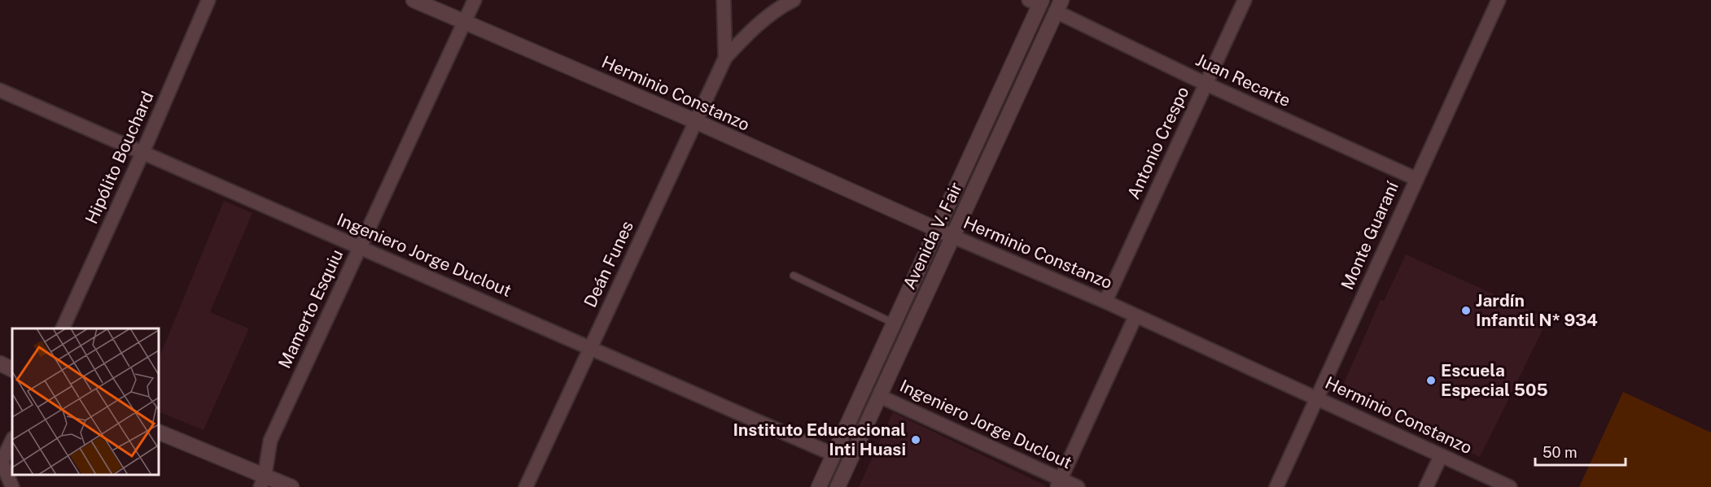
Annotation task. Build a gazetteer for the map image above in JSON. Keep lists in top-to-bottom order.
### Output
{
  "streets": {
    "main road": ["Herminio Constanzo", "Avenida V. Fair"],
    "street": [
      "Juan Recarte",
      "Antonio Crespo",
      "Hipólito Bouchard",
      "Monte Guaraní",
      "Ingeniero Jorge Duclout",
      "Deán Funes",
      "Mamerto Esquiu"
    ]
  },
  "crossings": [
    ["Juan Recarte", "Antonio Crespo"],
    ["Juan Recarte", "Avenida V. Fair"],
    ["Juan Recarte", "Monte Guaraní"],
    ["Herminio Constanzo", "Antonio Crespo"],
    ["Herminio Constanzo", "Avenida V. Fair"],
    ["Herminio Constanzo", "Monte Guaraní"],
    ["Herminio Constanzo", "Deán Funes"],
    ["Herminio Constanzo", "Mamerto Esquiu"],
    ["Hipólito Bouchard", "Ingeniero Jorge Duclout"],
    ["Avenida V. Fair", "Ingeniero Jorge Duclout"],
    ["Ingeniero Jorge Duclout", "Deán Funes"],
    ["Ingeniero Jorge Duclout", "Mamerto Esquiu"]
  ],
  "places": ["Jardín Infantil N* 934", "Escuela Especial 505", "Instituto Educacional Inti Huasi"],
  "scale_bar": "50 m"
}
